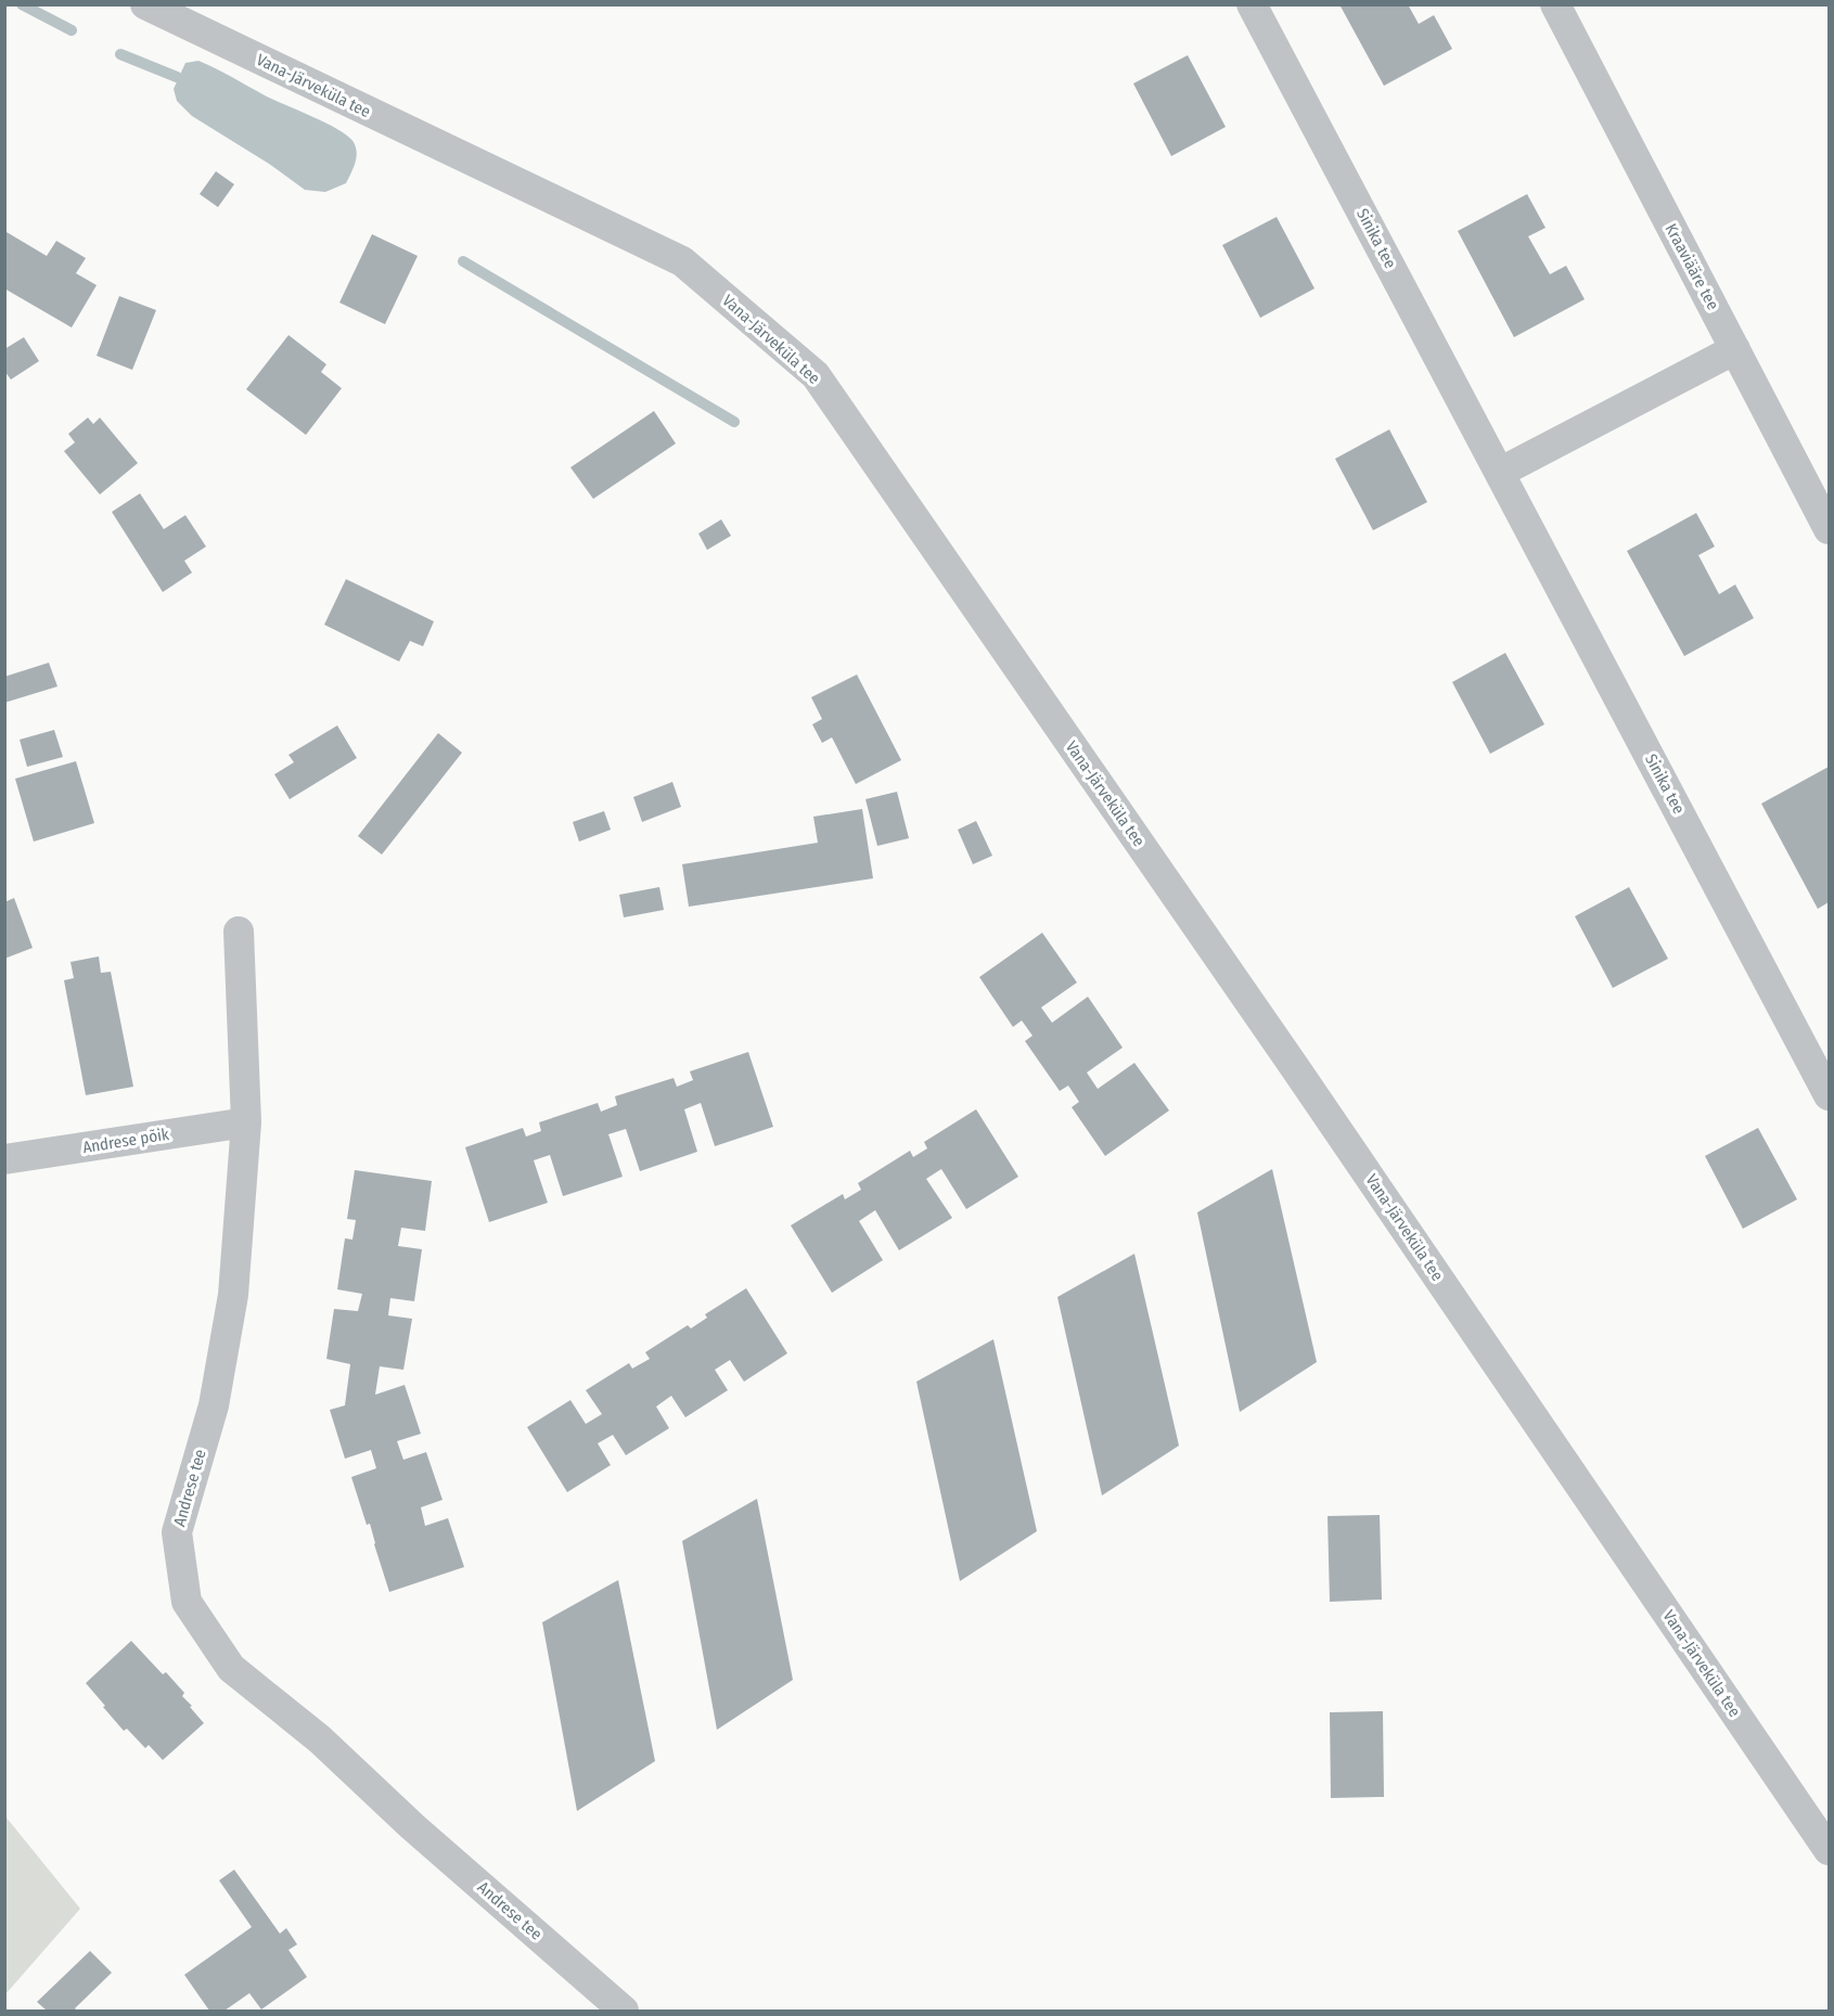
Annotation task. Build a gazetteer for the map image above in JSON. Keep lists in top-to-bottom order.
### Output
{
  "streets": {
    "street": [
      "Vana-Järveküla tee",
      "Sinika tee",
      "Kraaviääre tee",
      "Andrese põik",
      "Andrese tee"
    ]
  },
  "crossings": [
    ["Andrese põik", "Andrese tee"]
  ]
}
